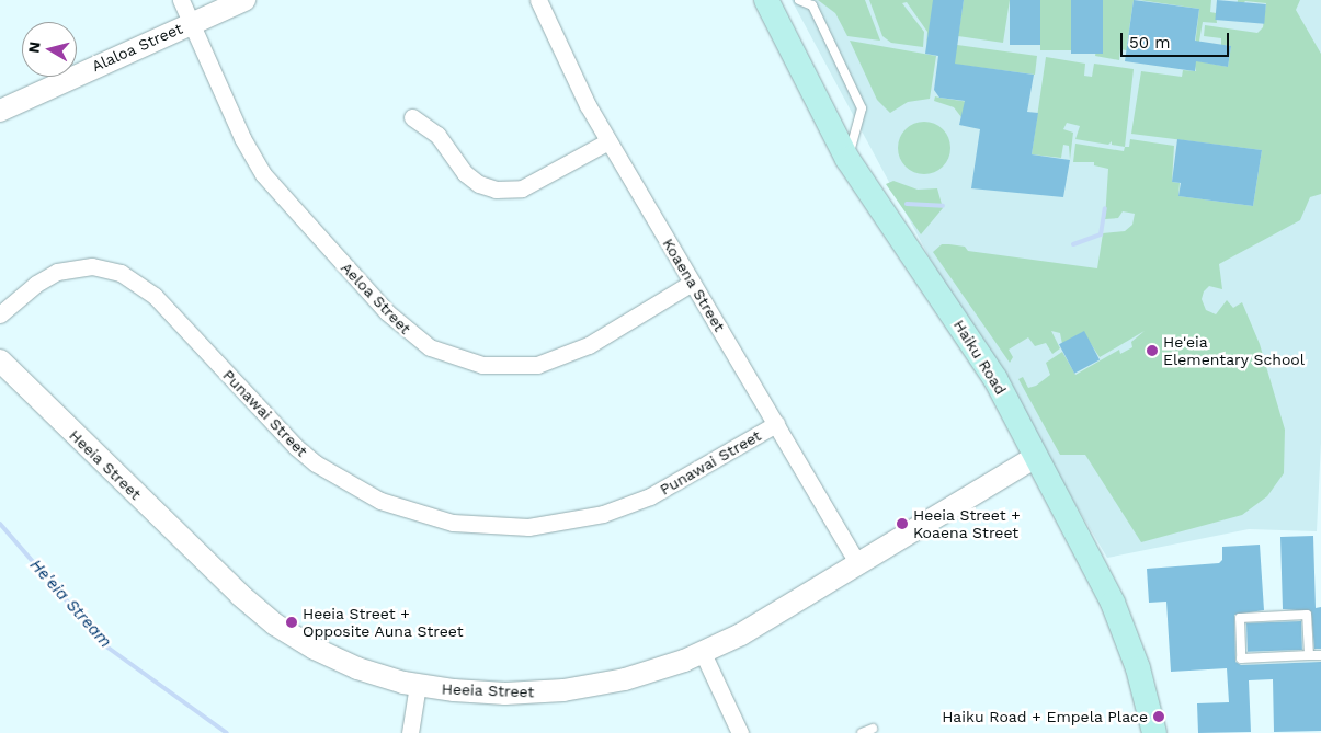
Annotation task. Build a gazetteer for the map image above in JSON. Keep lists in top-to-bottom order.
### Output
{
  "streets": {
    "main road": ["Haiku Road"],
    "street": [
      "Alaloa Street",
      "Koaena Street",
      "Aeloa Street",
      "Punawai Street",
      "Heeia Street"
    ]
  },
  "crossings": [
    ["Alaloa Street", "Aeloa Street"],
    ["Koaena Street", "Aeloa Street"],
    ["Koaena Street", "Punawai Street"],
    ["Koaena Street", "Heeia Street"],
    ["Haiku Road", "Heeia Street"]
  ],
  "water": ["He'eia Stream"],
  "places": [
    "He'eia Elementary School",
    "Heeia Street + Koaena Street",
    "Heeia Street + Opposite Auna Street",
    "Haiku Road + Empela Place"
  ],
  "scale_bar": "50 m",
  "north": "left"
}
